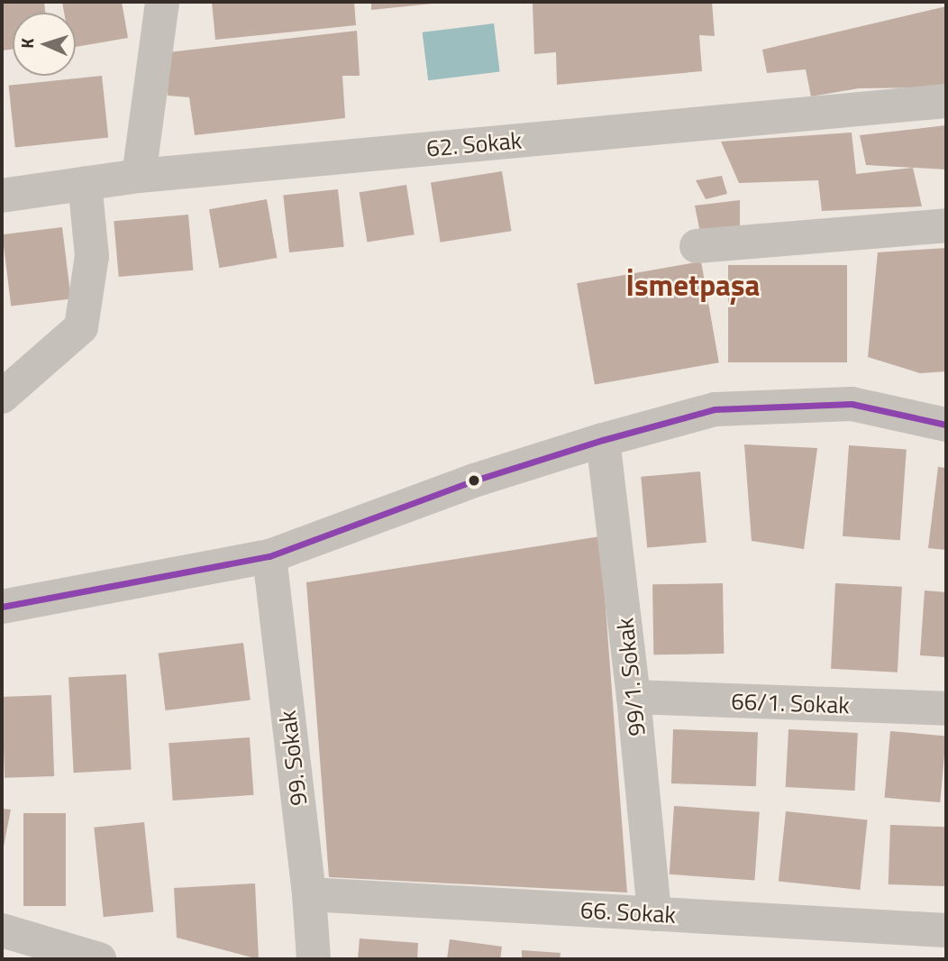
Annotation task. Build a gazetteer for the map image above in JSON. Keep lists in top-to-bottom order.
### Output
{
  "streets": {
    "street": [
      "62. Sokak",
      "99/1. Sokak",
      "66/1. Sokak",
      "99. Sokak",
      "66. Sokak"
    ]
  },
  "crossings": [
    ["99/1. Sokak", "66/1. Sokak"],
    ["99/1. Sokak", "66. Sokak"],
    ["99. Sokak", "66. Sokak"]
  ],
  "districts": ["İsmetpaşa"],
  "north": "left"
}
